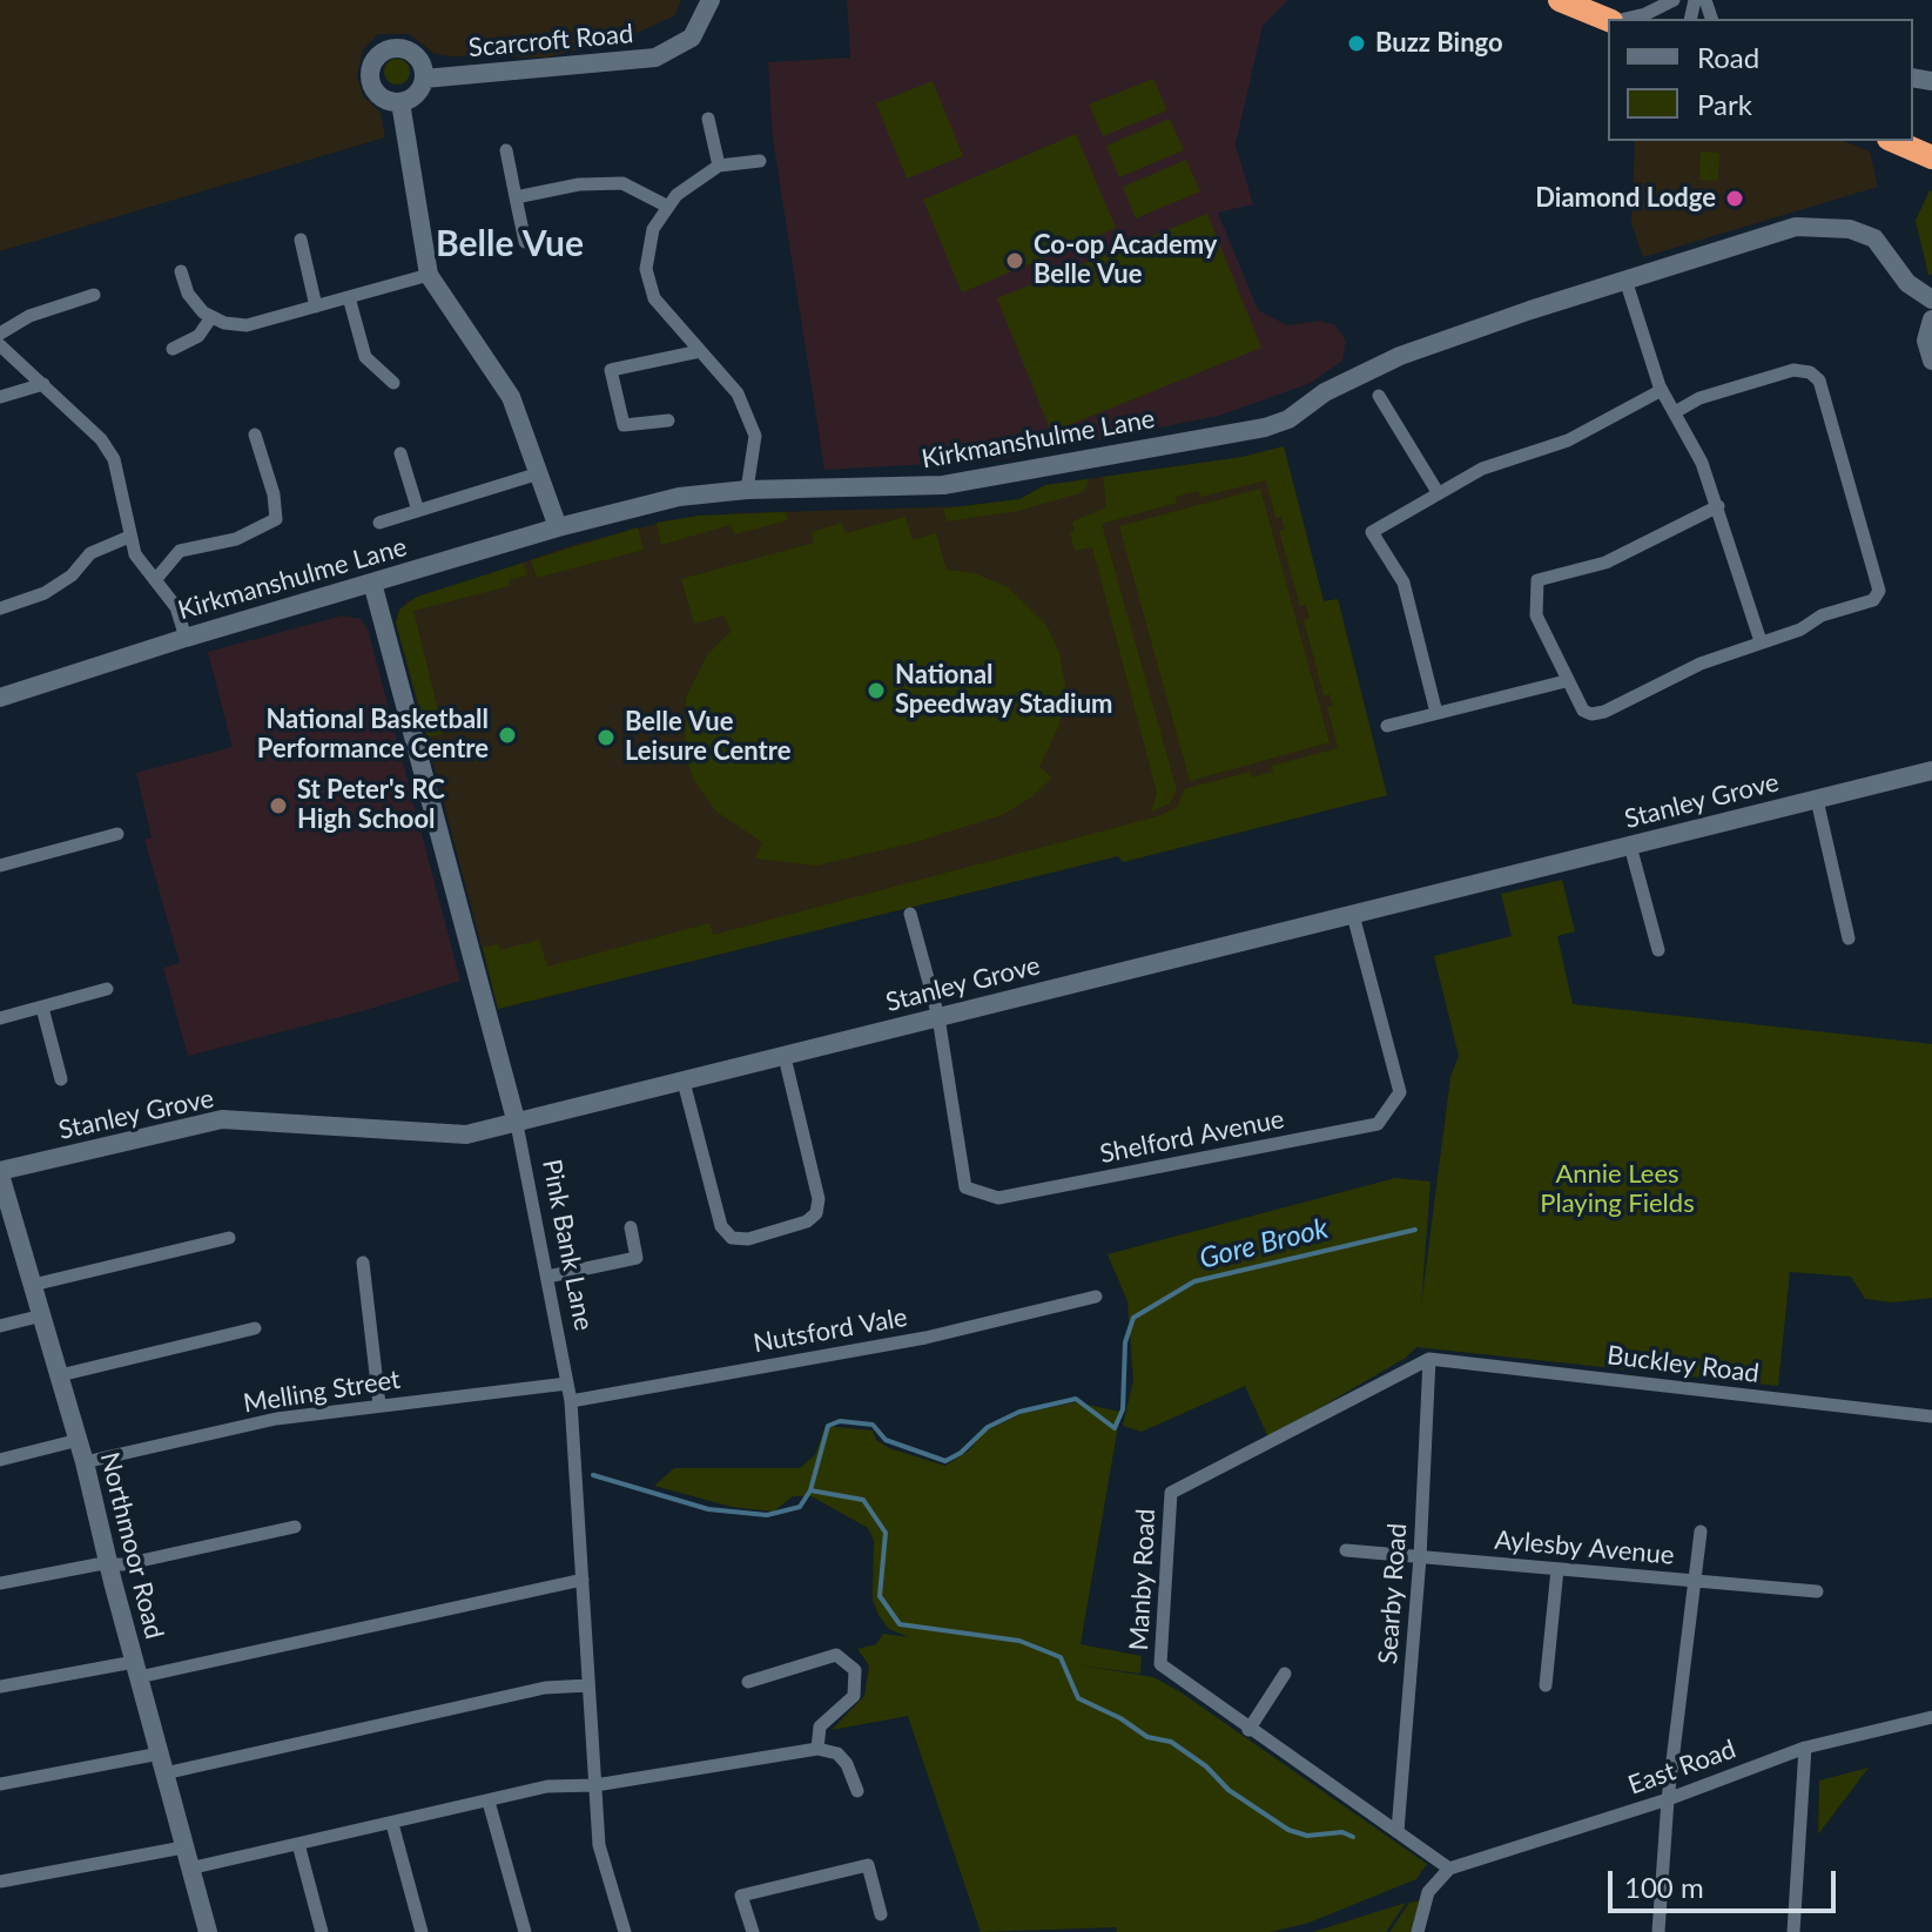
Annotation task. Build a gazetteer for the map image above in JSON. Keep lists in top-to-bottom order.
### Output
{
  "streets": {
    "street": [
      "Scarcroft Road",
      "Kirkmanshulme Lane",
      "Stanley Grove",
      "Shelford Avenue",
      "Pink Bank Lane",
      "Nutsford Vale",
      "Buckley Road",
      "Melling Street",
      "Northmoor Road",
      "Aylesby Avenue",
      "Manby Road",
      "Searby Road",
      "East Road"
    ]
  },
  "crossings": [
    ["Kirkmanshulme Lane", "Pink Bank Lane"],
    ["Stanley Grove", "Shelford Avenue"],
    ["Stanley Grove", "Pink Bank Lane"],
    ["Stanley Grove", "Northmoor Road"],
    ["Pink Bank Lane", "Nutsford Vale"],
    ["Pink Bank Lane", "Melling Street"],
    ["Buckley Road", "Manby Road"],
    ["Buckley Road", "Searby Road"],
    ["Melling Street", "Northmoor Road"],
    ["Aylesby Avenue", "Searby Road"],
    ["Manby Road", "Searby Road"],
    ["Manby Road", "East Road"]
  ],
  "districts": ["Belle Vue"],
  "water": ["Gore Brook"],
  "parks": ["Annie Lees Playing Fields"],
  "places": [
    "Buzz Bingo",
    "Diamond Lodge",
    "Co-op Academy Belle Vue",
    "National Speedway Stadium",
    "National Basketball Performance Centre",
    "Belle Vue Leisure Centre",
    "St Peter's RC High School"
  ],
  "legend": ["Road", "Park"],
  "scale_bar": "100 m"
}
